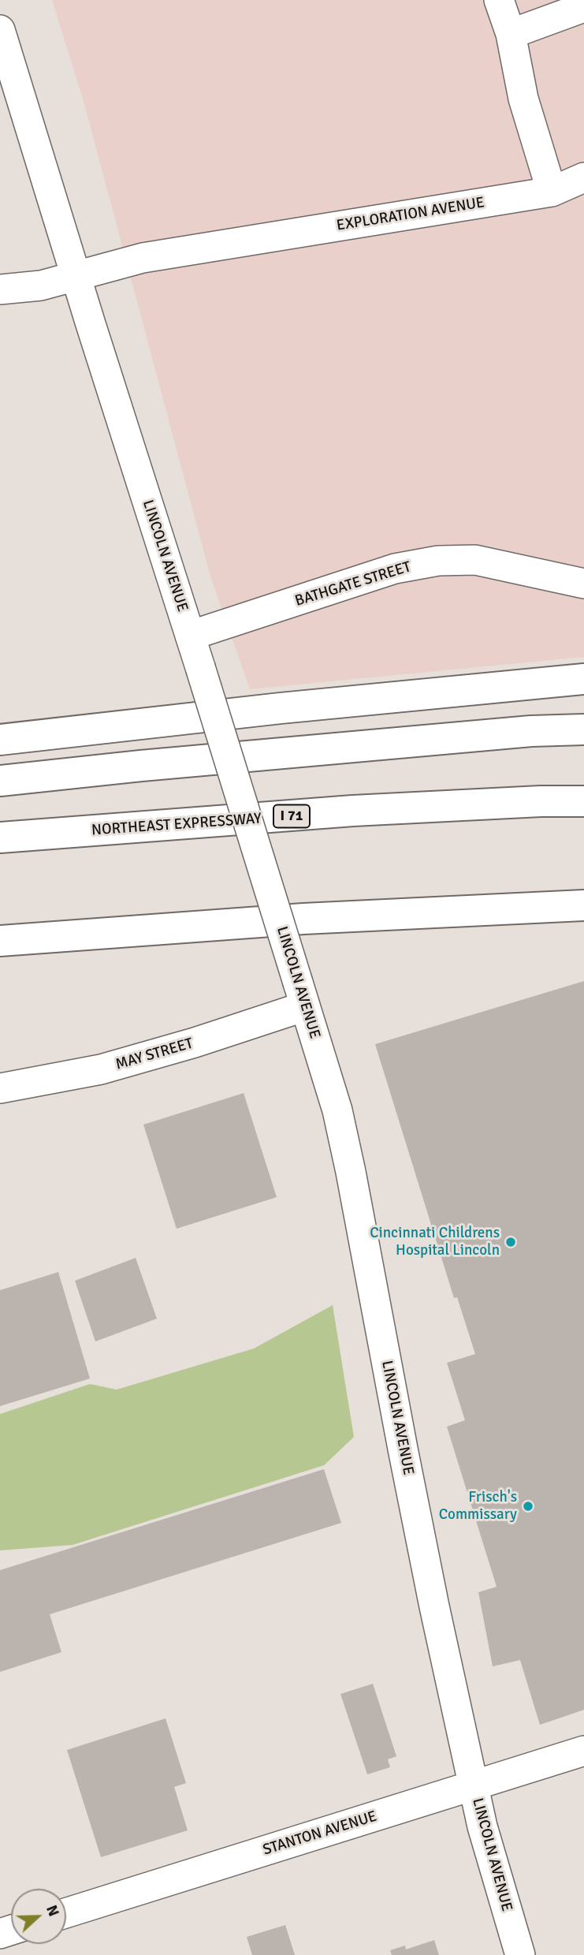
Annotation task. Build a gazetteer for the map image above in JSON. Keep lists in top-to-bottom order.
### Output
{
  "streets": {
    "highway": ["I 71", "NORTHEAST EXPRESSWAY"],
    "street": [
      "EXPLORATION AVENUE",
      "LINCOLN AVENUE",
      "BATHGATE STREET",
      "MAY STREET",
      "STANTON AVENUE"
    ]
  },
  "crossings": [
    ["EXPLORATION AVENUE", "LINCOLN AVENUE"],
    ["LINCOLN AVENUE", "BATHGATE STREET"],
    ["LINCOLN AVENUE", "MAY STREET"],
    ["LINCOLN AVENUE", "STANTON AVENUE"]
  ],
  "places": ["Cincinnati Childrens Hospital Lincoln", "Frisch's Commissary"],
  "north": "right"
}
